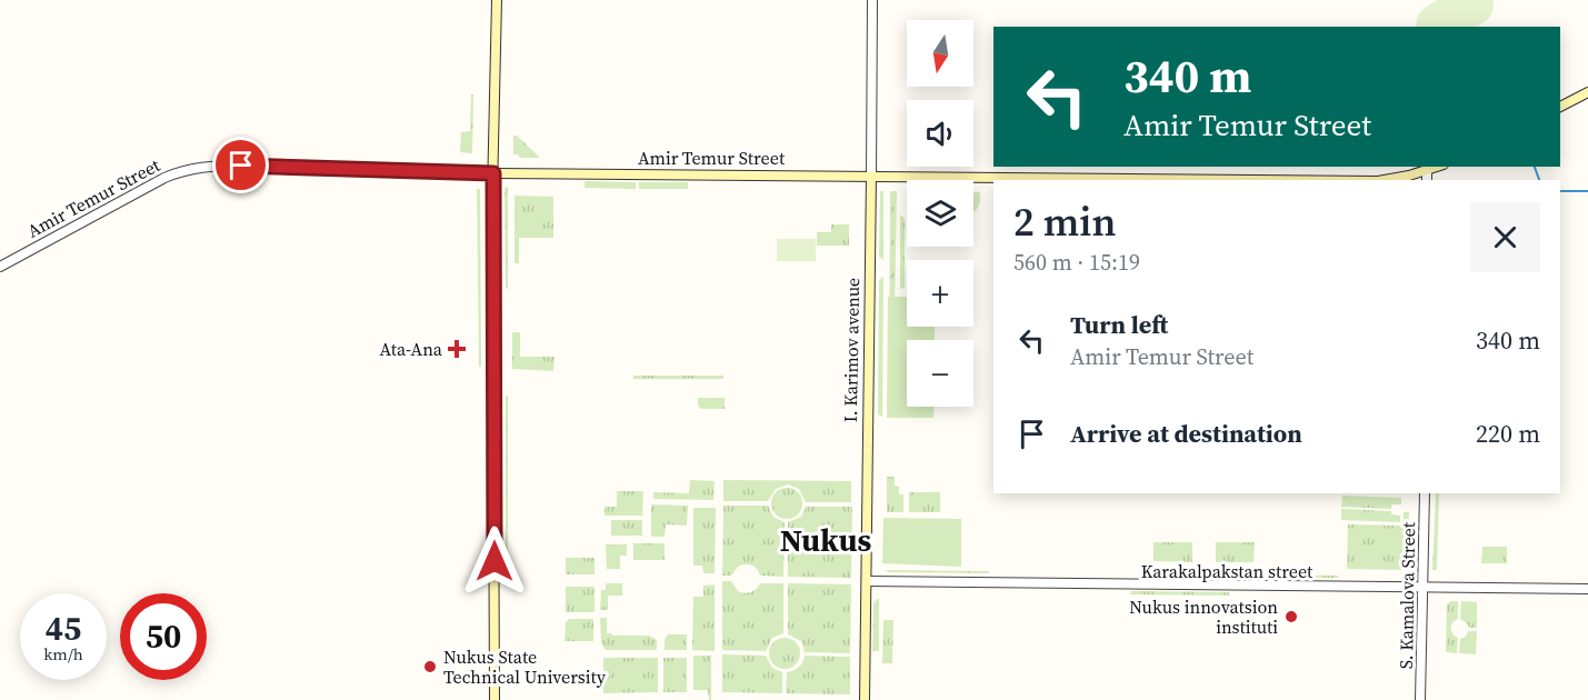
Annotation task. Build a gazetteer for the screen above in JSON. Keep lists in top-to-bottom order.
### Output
{
  "streets": {
    "main road": ["Amir Temur Street", "I. Karimov avenue"],
    "street": ["Karakalpakstan street", "S. Kamalova Street"]
  },
  "crossings": [
    ["Amir Temur Street", "I. Karimov avenue"],
    ["I. Karimov avenue", "Karakalpakstan street"],
    ["Karakalpakstan street", "S. Kamalova Street"]
  ],
  "districts": ["Nukus"],
  "places": {
    "health": ["Ata-Ana"],
    "other": ["Nukus innovatsion instituti", "Nukus State Technical University"]
  },
  "north": "bottom",
  "page": {
    "map_buttons": ["+", "−"],
    "turn": ["340 m", "Amir Temur Street"],
    "heading": ["2 min", "560 m · 15:19"],
    "list": [
      {
        "name": "Turn left",
        "note": "Amir Temur Street",
        "value": "340 m"
      },
      {
        "name": "Arrive at destination",
        "value": "220 m"
      }
    ],
    "speed": "45 km/h",
    "limit": "50"
  }
}
